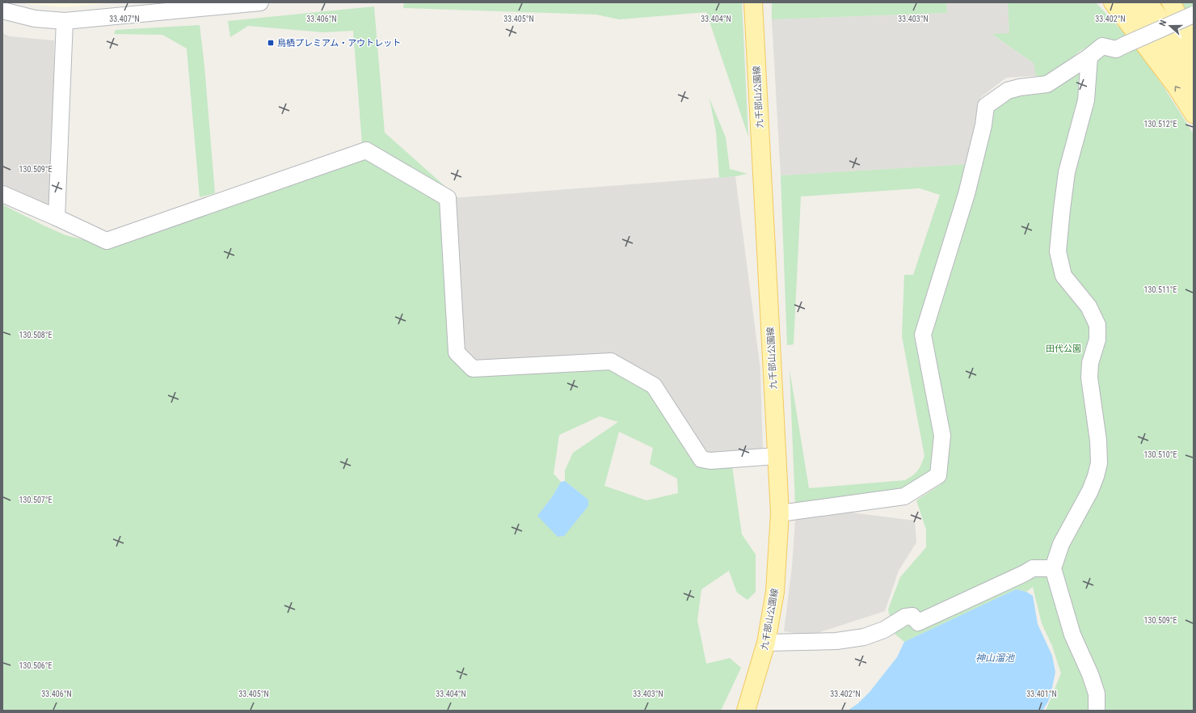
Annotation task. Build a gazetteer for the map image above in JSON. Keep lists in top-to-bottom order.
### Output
{
  "streets": {
    "main road": ["九千部山公園線"]
  },
  "water": ["神山溜池"],
  "parks": ["田代公園"],
  "places": {
    "transit": ["鳥栖プレミアム・アウトレット"]
  },
  "north": "left",
  "coordinates": [
    "33.407°N",
    "33.406°N",
    "33.405°N",
    "33.404°N",
    "33.403°N",
    "33.402°N",
    "130.512°E",
    "130.509°E",
    "130.511°E",
    "130.508°E",
    "130.510°E",
    "130.507°E",
    "130.506°E",
    "33.401°N"
  ]
}
